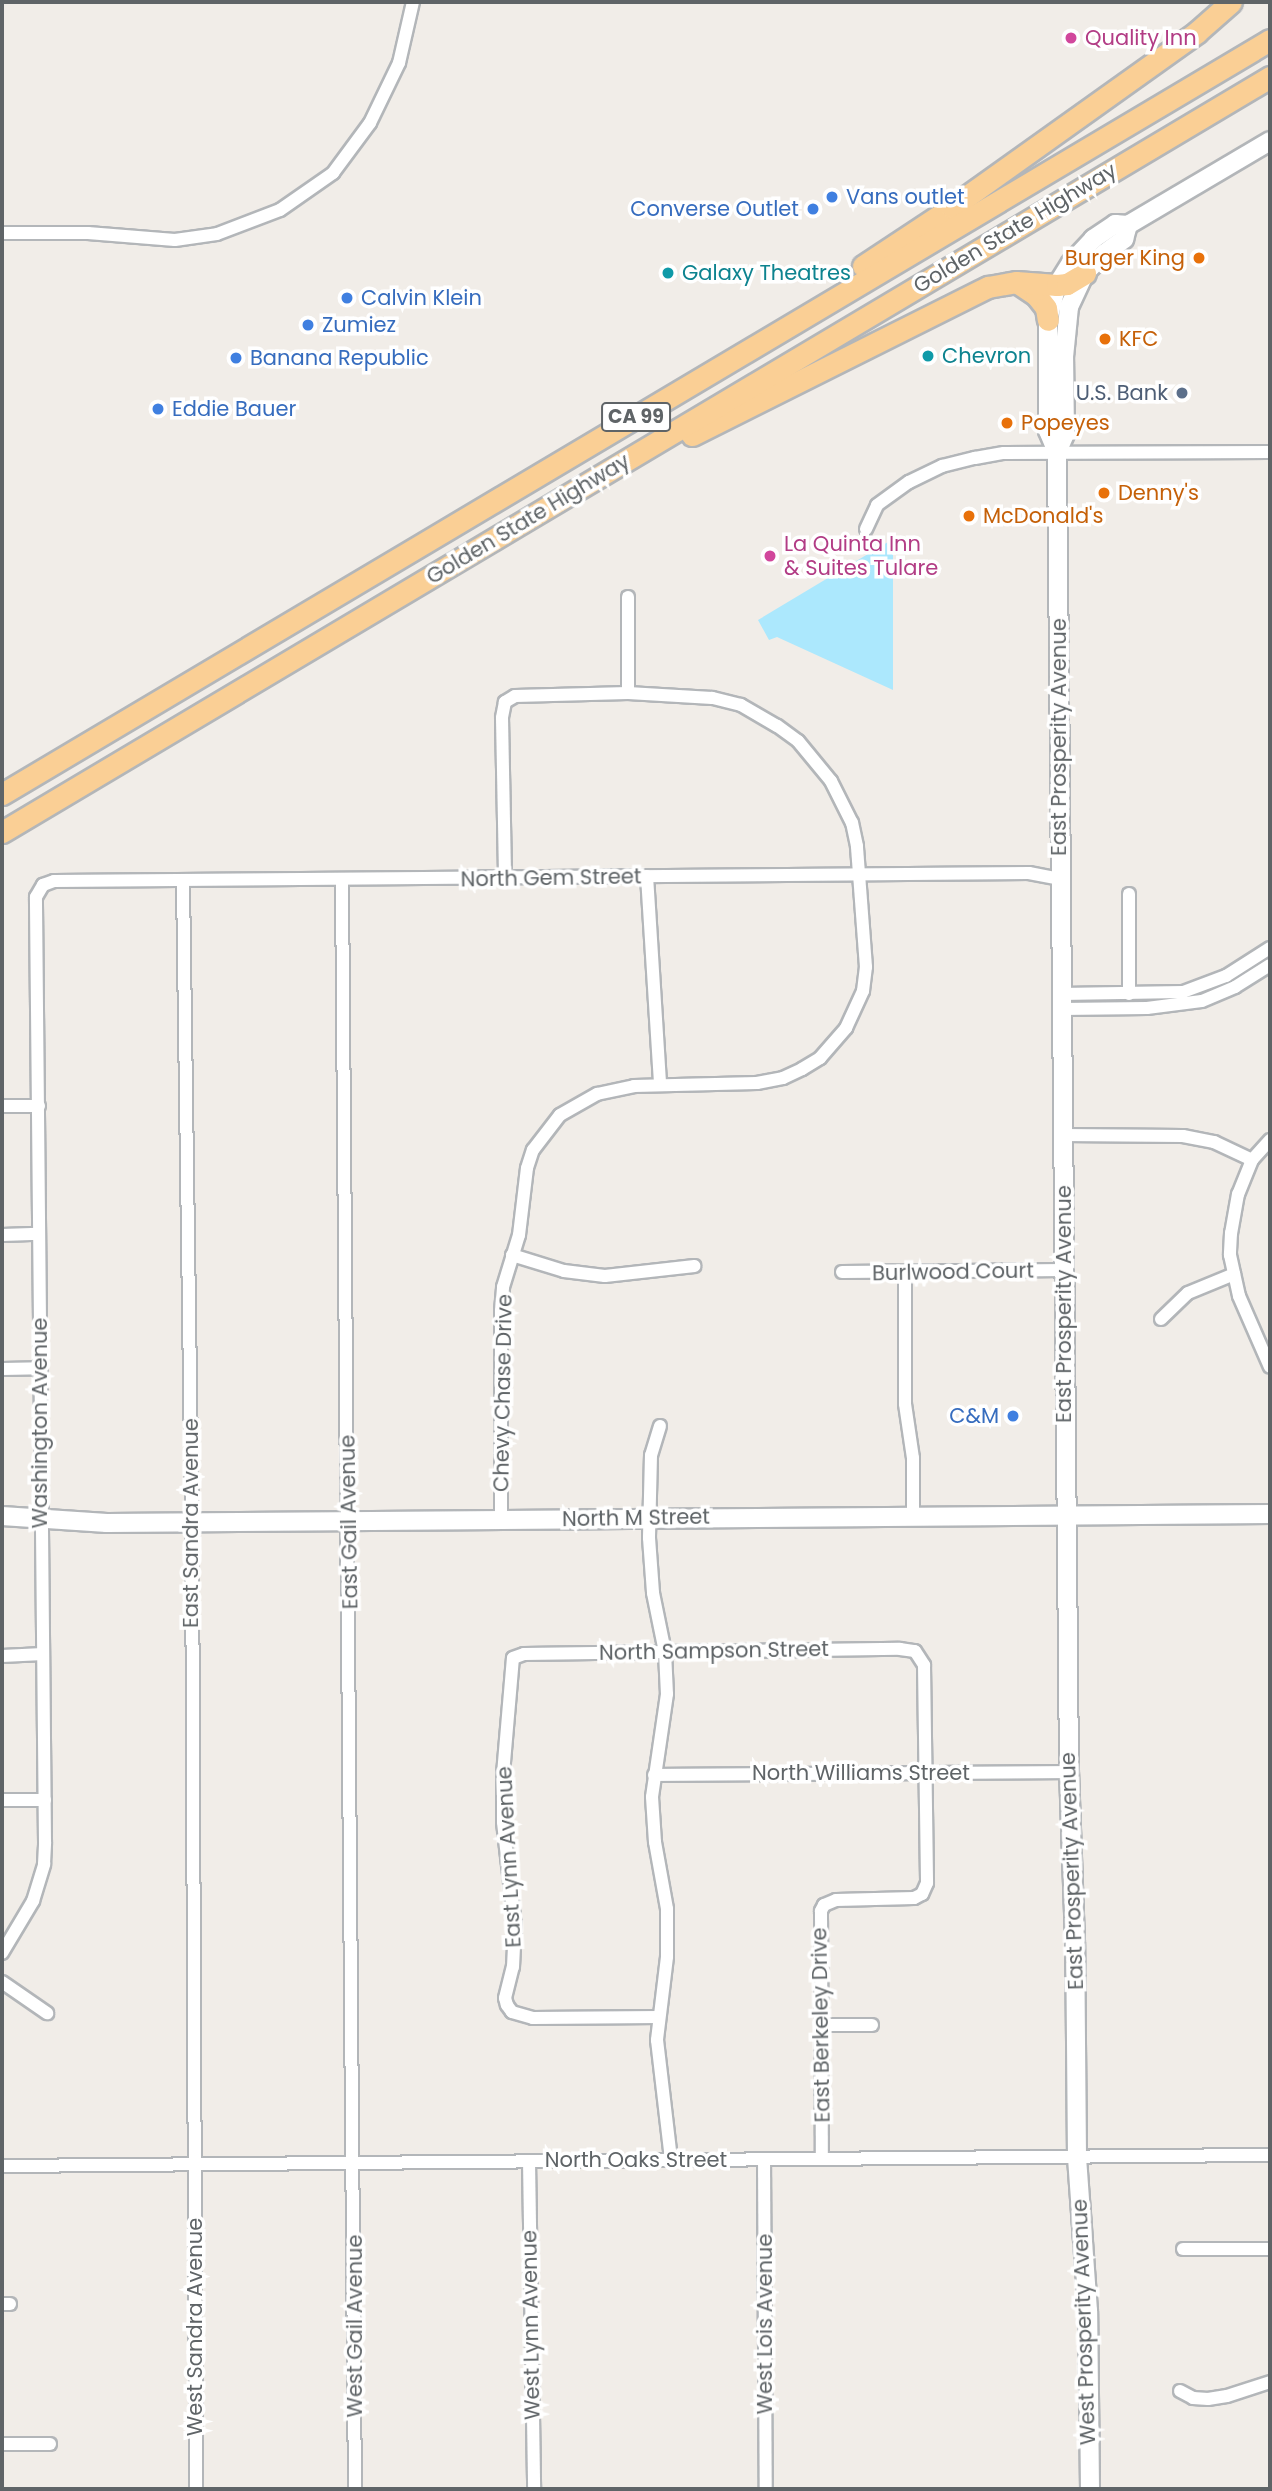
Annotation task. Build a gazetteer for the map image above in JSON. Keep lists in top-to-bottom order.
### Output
{
  "streets": {
    "highway": ["Golden State Highway", "CA 99"],
    "main road": ["East Prosperity Avenue", "North M Street", "West Prosperity Avenue"],
    "street": [
      "North Gem Street",
      "Burlwood Court",
      "Chevy Chase Drive",
      "Washington Avenue",
      "East Gail Avenue",
      "East Sandra Avenue",
      "North Sampson Street",
      "North Williams Street",
      "East Lynn Avenue",
      "East Berkeley Drive",
      "North Oaks Street",
      "West Lois Avenue",
      "West Lynn Avenue",
      "West Gail Avenue",
      "West Sandra Avenue"
    ]
  },
  "crossings": [
    ["East Prosperity Avenue", "North Gem Street"],
    ["East Prosperity Avenue", "Burlwood Court"],
    ["East Prosperity Avenue", "North M Street"],
    ["East Prosperity Avenue", "North Williams Street"],
    ["East Prosperity Avenue", "North Oaks Street"],
    ["East Prosperity Avenue", "West Prosperity Avenue"],
    ["North Gem Street", "Chevy Chase Drive"],
    ["North Gem Street", "Washington Avenue"],
    ["North Gem Street", "East Gail Avenue"],
    ["North Gem Street", "East Sandra Avenue"],
    ["Chevy Chase Drive", "North M Street"],
    ["Washington Avenue", "North M Street"],
    ["North M Street", "East Gail Avenue"],
    ["North M Street", "East Sandra Avenue"],
    ["East Gail Avenue", "North Oaks Street"],
    ["East Gail Avenue", "West Gail Avenue"],
    ["East Sandra Avenue", "North Oaks Street"],
    ["East Sandra Avenue", "West Sandra Avenue"],
    ["North Sampson Street", "East Lynn Avenue"],
    ["North Sampson Street", "East Berkeley Drive"],
    ["North Williams Street", "East Berkeley Drive"],
    ["East Berkeley Drive", "North Oaks Street"],
    ["North Oaks Street", "West Prosperity Avenue"],
    ["North Oaks Street", "West Lois Avenue"],
    ["North Oaks Street", "West Lynn Avenue"],
    ["North Oaks Street", "West Gail Avenue"],
    ["North Oaks Street", "West Sandra Avenue"]
  ],
  "places": [
    "Quality Inn",
    "Vans outlet",
    "Converse Outlet",
    "Burger King",
    "Galaxy Theatres",
    "Calvin Klein",
    "Zumiez",
    "KFC",
    "Chevron",
    "Banana Republic",
    "U.S. Bank",
    "Eddie Bauer",
    "Popeyes",
    "Denny's",
    "McDonald's",
    "La Quinta Inn & Suites Tulare",
    "C&M"
  ]
}
